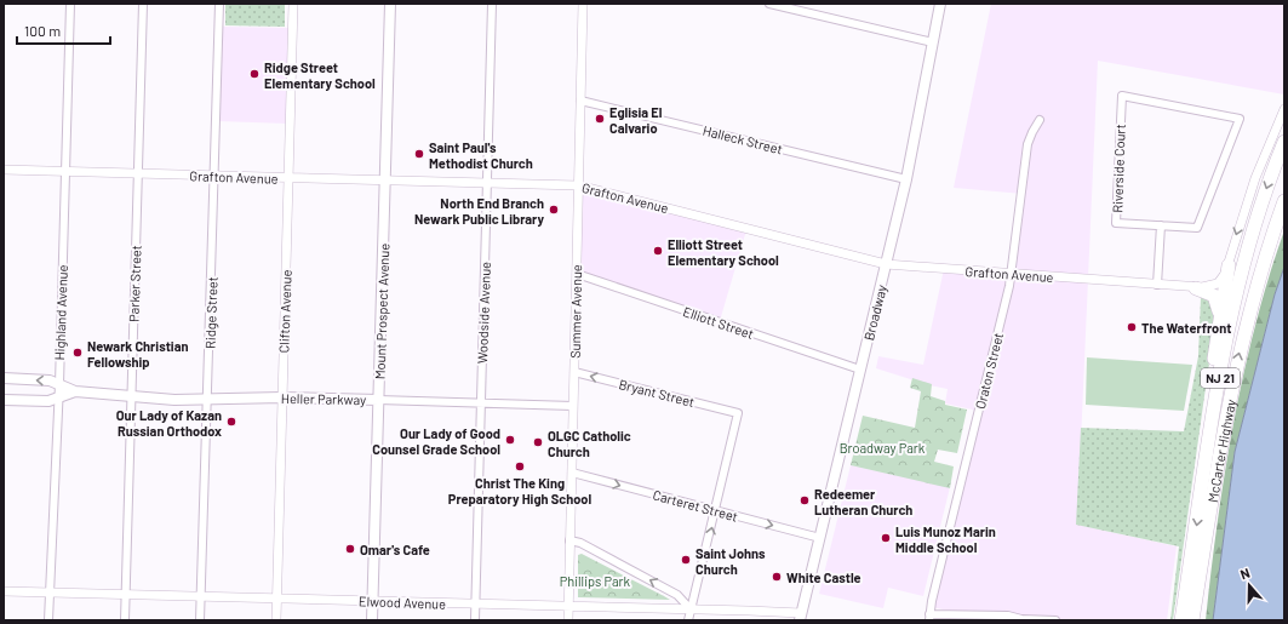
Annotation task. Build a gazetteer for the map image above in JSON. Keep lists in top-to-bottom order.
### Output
{
  "streets": {
    "highway": ["NJ 21", "McCarter Highway"],
    "main road": ["Mount Prospect Avenue", "Broadway", "Heller Parkway"],
    "street": [
      "Halleck Street",
      "Riverside Court",
      "Grafton Avenue",
      "Parker Street",
      "Clifton Avenue",
      "Summer Avenue",
      "Highland Avenue",
      "Ridge Street",
      "Woodside Avenue",
      "Elliott Street",
      "Oraton Street",
      "Bryant Street",
      "Carteret Street",
      "Elwood Avenue"
    ]
  },
  "crossings": [
    ["Halleck Street", "Summer Avenue"],
    ["Halleck Street", "Broadway"],
    ["Grafton Avenue", "Parker Street"],
    ["Grafton Avenue", "Clifton Avenue"],
    ["Grafton Avenue", "Mount Prospect Avenue"],
    ["Grafton Avenue", "Summer Avenue"],
    ["Grafton Avenue", "Highland Avenue"],
    ["Grafton Avenue", "Ridge Street"],
    ["Grafton Avenue", "Woodside Avenue"],
    ["Grafton Avenue", "Broadway"],
    ["Grafton Avenue", "Oraton Street"],
    ["Parker Street", "Heller Parkway"],
    ["Parker Street", "Elwood Avenue"],
    ["Clifton Avenue", "Heller Parkway"],
    ["Clifton Avenue", "Elwood Avenue"],
    ["Mount Prospect Avenue", "Heller Parkway"],
    ["Mount Prospect Avenue", "Elwood Avenue"],
    ["Summer Avenue", "Elliott Street"],
    ["Summer Avenue", "Bryant Street"],
    ["Summer Avenue", "Heller Parkway"],
    ["Summer Avenue", "Carteret Street"],
    ["Summer Avenue", "Elwood Avenue"],
    ["Highland Avenue", "Heller Parkway"],
    ["Highland Avenue", "Elwood Avenue"],
    ["Ridge Street", "Heller Parkway"],
    ["Ridge Street", "Elwood Avenue"],
    ["Woodside Avenue", "Heller Parkway"],
    ["Woodside Avenue", "Elwood Avenue"],
    ["Broadway", "Elliott Street"],
    ["Broadway", "Carteret Street"],
    ["Broadway", "Elwood Avenue"],
    ["Bryant Street", "Carteret Street"]
  ],
  "one_way": ["Carteret Street"],
  "parks": ["Broadway Park", "Phillips Park"],
  "places": [
    "Ridge Street Elementary School",
    "Eglisia El Calvario",
    "Saint Paul's Methodist Church",
    "North End Branch Newark Public Library",
    "Elliott Street Elementary School",
    "The Waterfront",
    "Newark Christian Fellowship",
    "Our Lady of Kazan Russian Orthodox",
    "Our Lady of Good Counsel Grade School",
    "OLGC Catholic Church",
    "Christ The King Preparatory High School",
    "Redeemer Lutheran Church",
    "Luis Munoz Marin Middle School",
    "Omar's Cafe",
    "Saint Johns Church",
    "White Castle"
  ],
  "scale_bar": "100 m",
  "north": "top"
}
